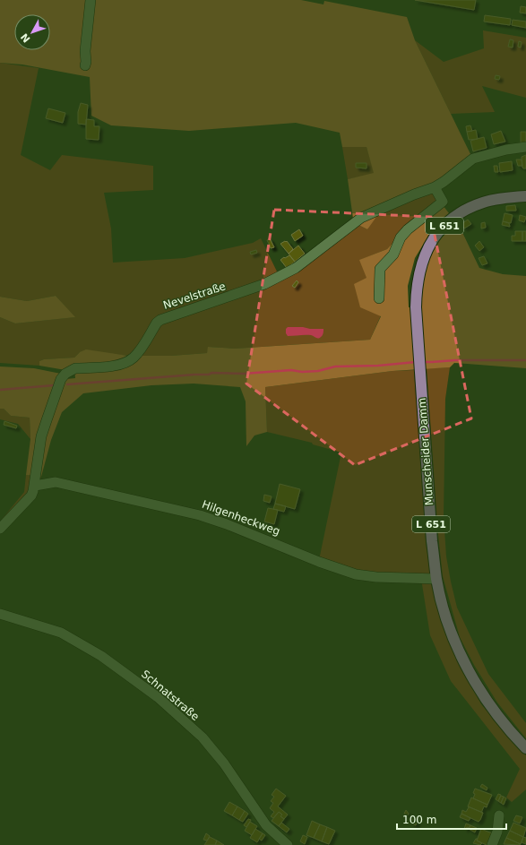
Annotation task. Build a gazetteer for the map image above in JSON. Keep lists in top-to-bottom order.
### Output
{
  "streets": {
    "main road": ["L 651", "Munscheider Damm"],
    "street": ["Nevelstraße", "Hilgenheckweg", "Schnatstraße"]
  },
  "crossings": [
    ["Nevelstraße", "Hilgenheckweg"],
    ["Munscheider Damm", "Hilgenheckweg"]
  ],
  "scale_bar": "100 m",
  "north": "bottom left"
}
